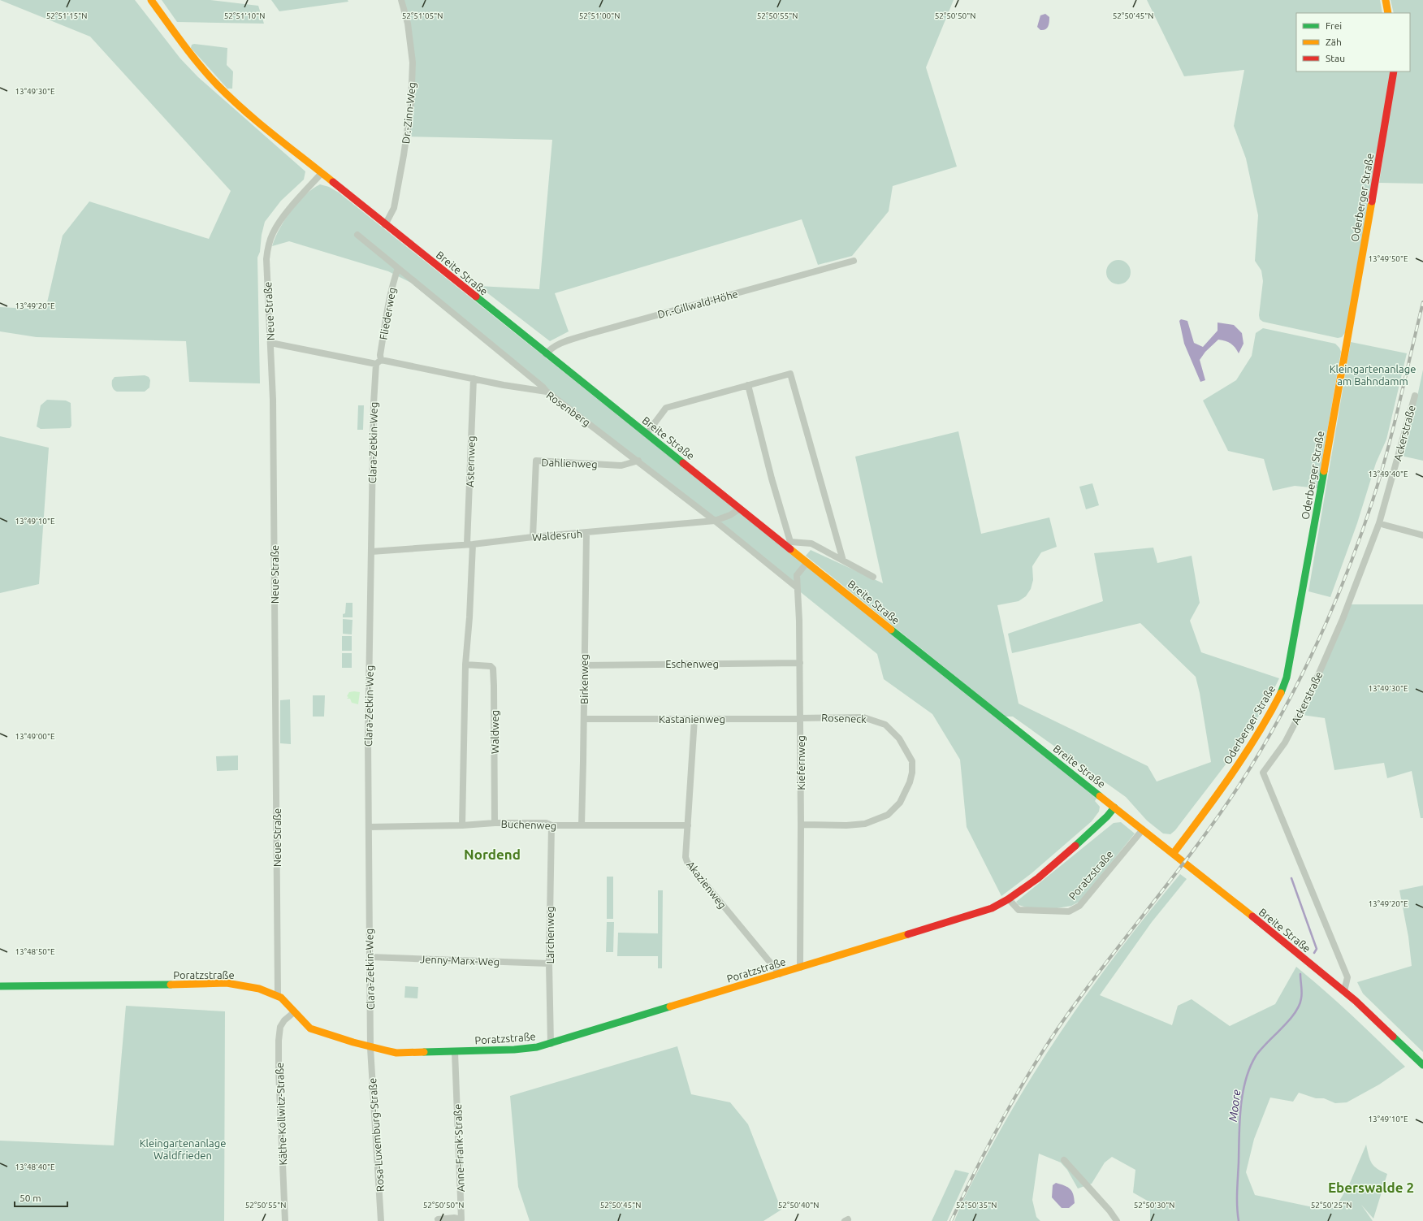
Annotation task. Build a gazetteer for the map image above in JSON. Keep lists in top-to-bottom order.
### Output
{
  "streets": {
    "main road": ["Oderberger Straße", "Breite Straße", "Poratzstraße"],
    "street": [
      "Dr.-Zinn-Weg",
      "Dr.-Gillwald-Höhe",
      "Neue Straße",
      "Fliederweg",
      "Rosenberg",
      "Ackerstraße",
      "Clara-Zetkin-Weg",
      "Asternweg",
      "Dahlienweg",
      "Waldesruh",
      "Eschenweg",
      "Birkenweg",
      "Roseneck",
      "Kastanienweg",
      "Waldweg",
      "Kiefernweg",
      "Buchenweg",
      "Akazienweg",
      "Lärchenweg",
      "Jenny-Marx-Weg",
      "Käthe-Kollwitz-Straße",
      "Rosa-Luxemburg-Straße",
      "Anne-Frank-Straße"
    ]
  },
  "crossings": [
    ["Dr.-Zinn-Weg", "Breite Straße"],
    ["Oderberger Straße", "Breite Straße"],
    ["Breite Straße", "Dr.-Gillwald-Höhe"],
    ["Breite Straße", "Neue Straße"],
    ["Breite Straße", "Ackerstraße"],
    ["Breite Straße", "Waldesruh"],
    ["Breite Straße", "Kiefernweg"],
    ["Breite Straße", "Poratzstraße"],
    ["Neue Straße", "Rosenberg"],
    ["Neue Straße", "Poratzstraße"],
    ["Fliederweg", "Rosenberg"],
    ["Fliederweg", "Clara-Zetkin-Weg"],
    ["Rosenberg", "Clara-Zetkin-Weg"],
    ["Rosenberg", "Asternweg"],
    ["Rosenberg", "Dahlienweg"],
    ["Rosenberg", "Waldesruh"],
    ["Rosenberg", "Kiefernweg"],
    ["Clara-Zetkin-Weg", "Waldesruh"],
    ["Clara-Zetkin-Weg", "Buchenweg"],
    ["Clara-Zetkin-Weg", "Poratzstraße"],
    ["Clara-Zetkin-Weg", "Jenny-Marx-Weg"],
    ["Clara-Zetkin-Weg", "Rosa-Luxemburg-Straße"],
    ["Asternweg", "Waldesruh"],
    ["Dahlienweg", "Waldesruh"],
    ["Waldesruh", "Birkenweg"],
    ["Eschenweg", "Birkenweg"],
    ["Eschenweg", "Kiefernweg"],
    ["Birkenweg", "Kastanienweg"],
    ["Birkenweg", "Buchenweg"],
    ["Roseneck", "Kastanienweg"],
    ["Roseneck", "Kiefernweg"],
    ["Kastanienweg", "Kiefernweg"],
    ["Kastanienweg", "Akazienweg"],
    ["Waldweg", "Buchenweg"],
    ["Kiefernweg", "Poratzstraße"],
    ["Buchenweg", "Akazienweg"],
    ["Buchenweg", "Lärchenweg"],
    ["Poratzstraße", "Akazienweg"],
    ["Poratzstraße", "Lärchenweg"],
    ["Poratzstraße", "Käthe-Kollwitz-Straße"],
    ["Poratzstraße", "Rosa-Luxemburg-Straße"],
    ["Poratzstraße", "Anne-Frank-Straße"],
    ["Lärchenweg", "Jenny-Marx-Weg"]
  ],
  "districts": ["Nordend", "Eberswalde 2"],
  "water": ["Moore"],
  "parks": ["Kleingartenanlage am Bahndamm", "Kleingartenanlage Waldfrieden"],
  "legend": ["Frei", "Zäh", "Stau"],
  "scale_bar": "50 m",
  "coordinates": [
    "52°51'15\"N",
    "52°51'10\"N",
    "52°51'05\"N",
    "52°51'00\"N",
    "52°50'55\"N",
    "52°50'50\"N",
    "52°50'45\"N",
    "13°49'30\"E",
    "13°49'50\"E",
    "13°49'20\"E",
    "13°49'40\"E",
    "13°49'10\"E",
    "13°49'00\"E",
    "13°48'50\"E",
    "13°48'40\"E",
    "52°50'40\"N",
    "52°50'35\"N",
    "52°50'30\"N",
    "52°50'25\"N"
  ]
}
